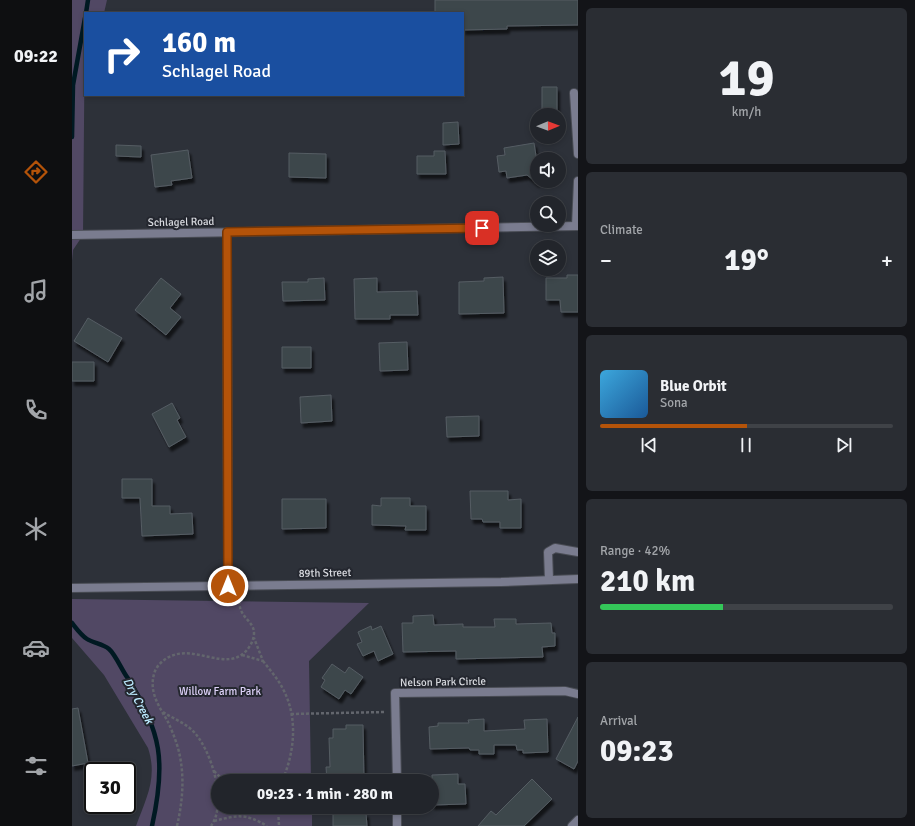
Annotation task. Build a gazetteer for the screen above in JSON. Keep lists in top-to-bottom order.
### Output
{
  "streets": {
    "street": ["Schlagel Road", "89th Street", "Nelson Park Circle"]
  },
  "water": ["Dry Creek"],
  "parks": ["Willow Farm Park"],
  "north": "right",
  "page": {
    "tabs": "09:22",
    "tile": [
      ["19", "km/h"],
      "Climate",
      ["Range · 42%", "210 km"],
      ["Arrival", "09:23"]
    ],
    "turn": ["160 m", "Schlagel Road"],
    "heat": ["−", "19°", "+"],
    "song": ["Blue Orbit", "Sona"],
    "limit": "30",
    "trip": "09:23 · 1 min · 280 m"
  }
}
